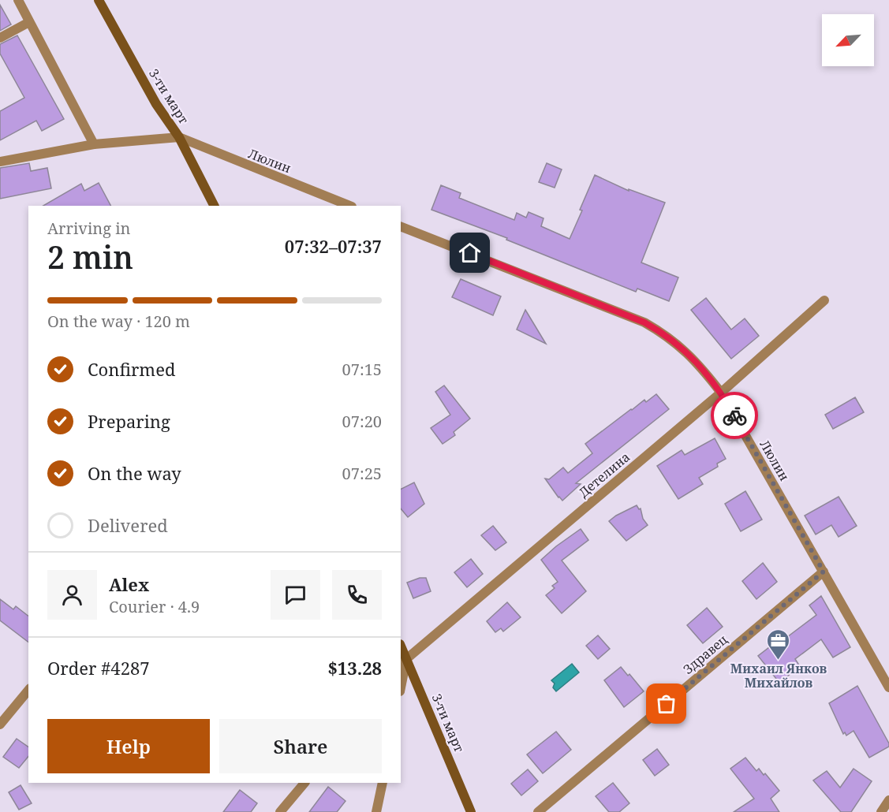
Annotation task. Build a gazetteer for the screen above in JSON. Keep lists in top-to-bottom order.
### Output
{
  "streets": {
    "street": [
      "3-ти март",
      "Люлин",
      "Детелина",
      "Здравец"
    ]
  },
  "crossings": [
    ["3-ти март", "Люлин"],
    ["3-ти март", "Детелина"],
    ["Люлин", "Детелина"],
    ["Люлин", "Здравец"]
  ],
  "places": {
    "office": ["Михаил Янков Михайлов"]
  },
  "north": "bottom left",
  "page": {
    "heading": ["2 min", "Arriving in", "07:32–07:37"],
    "panel": [
      "Alex",
      "Courier · 4.9",
      "Order #4287",
      "$13.28"
    ],
    "bar": "On the way · 120 m",
    "list": [
      ["Confirmed", "07:15"],
      ["Preparing", "07:20"],
      ["On the way", "07:25"],
      "Delivered"
    ],
    "buttons": ["Help", "Share"]
  }
}
